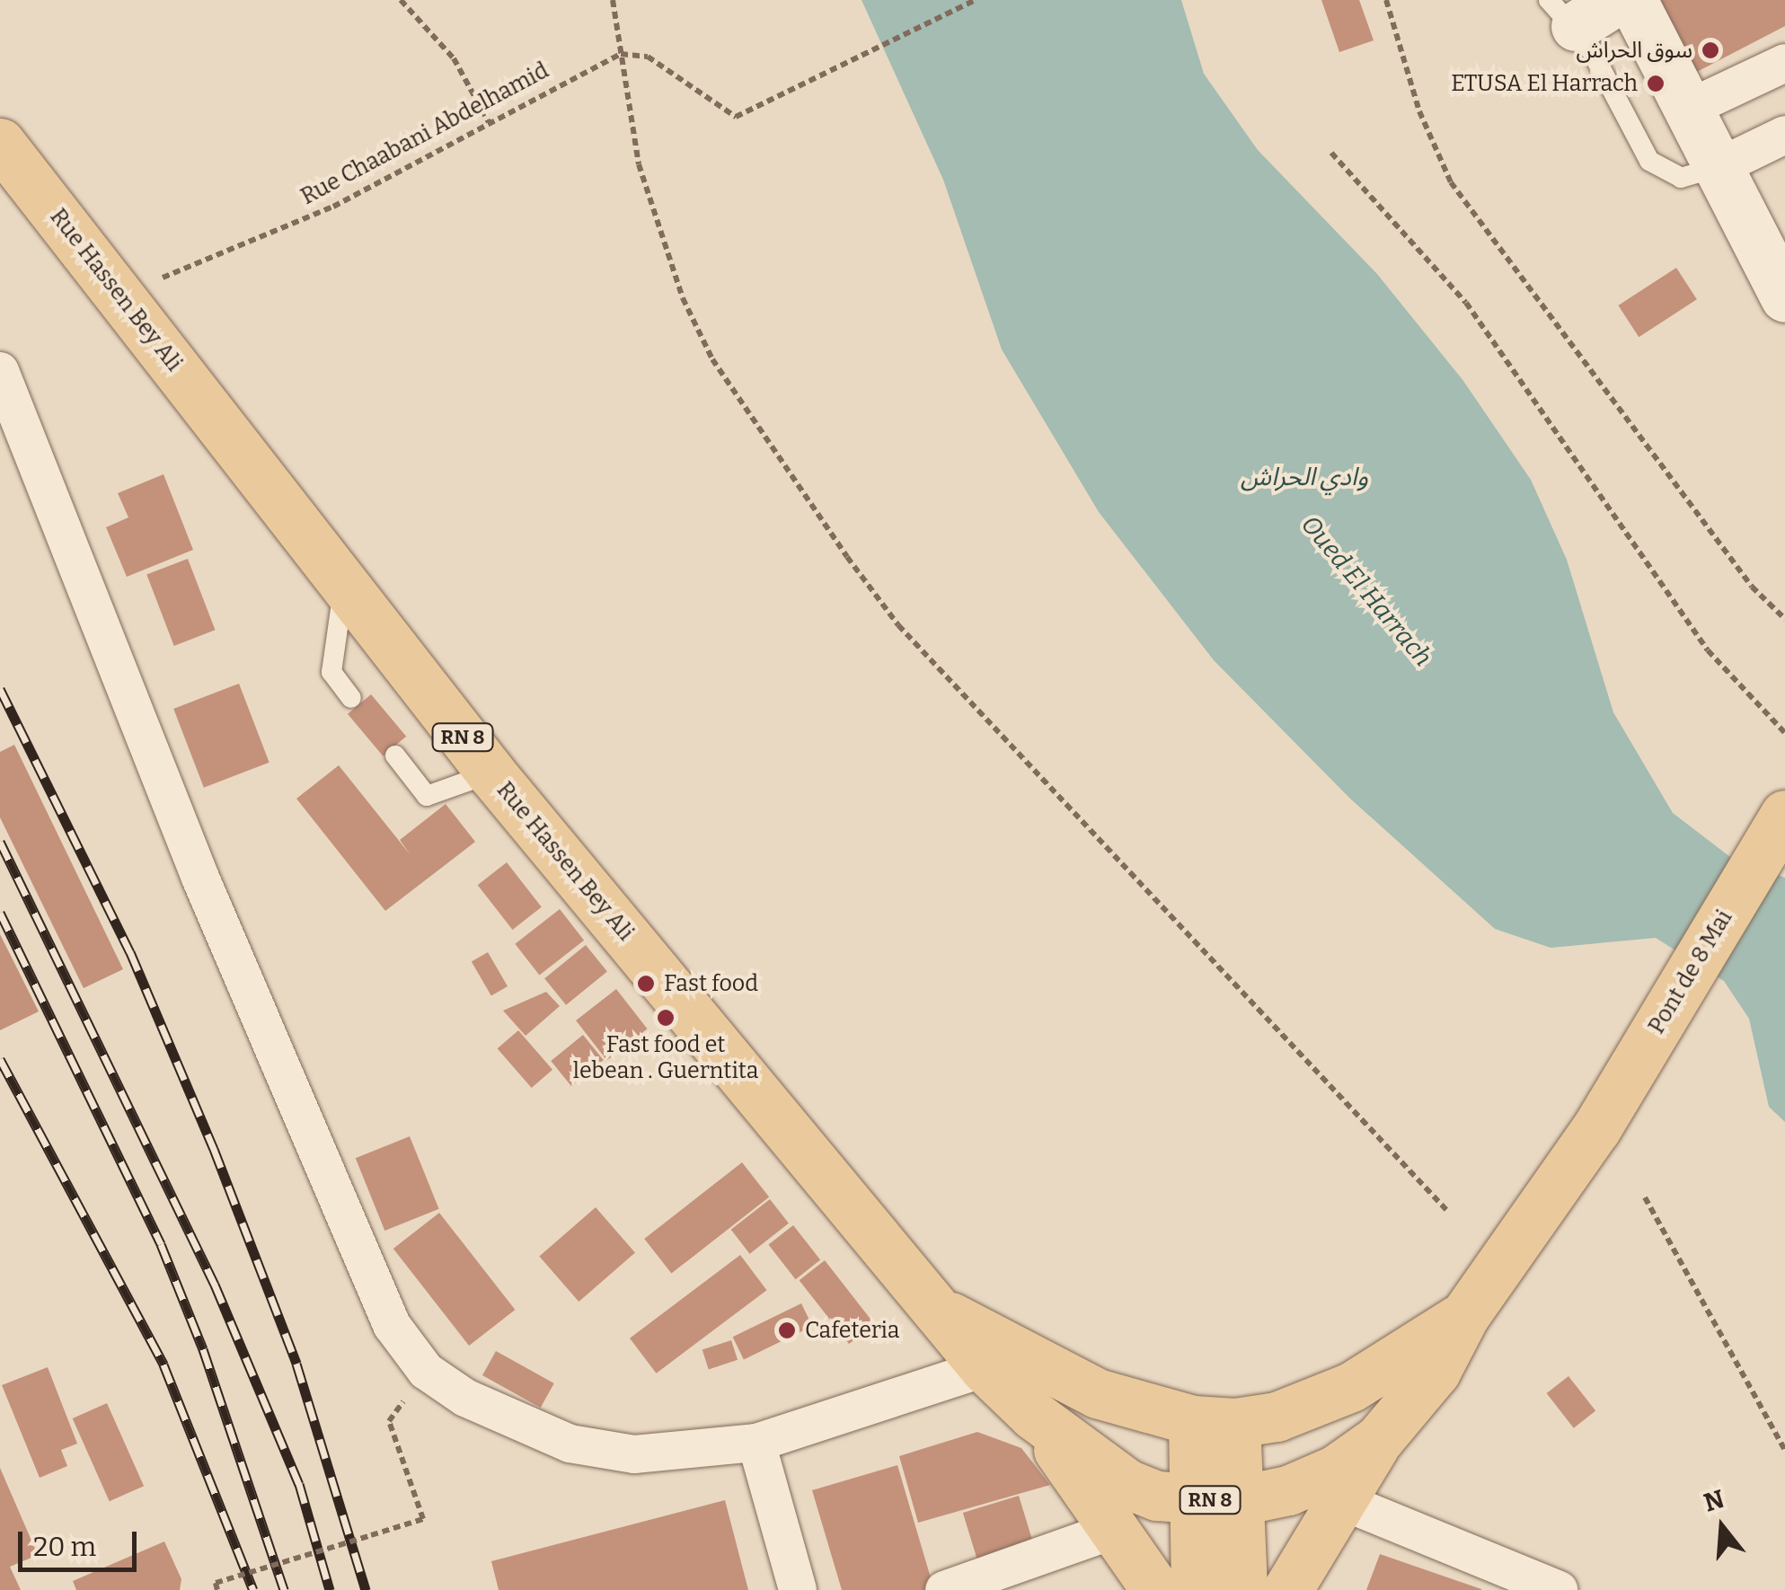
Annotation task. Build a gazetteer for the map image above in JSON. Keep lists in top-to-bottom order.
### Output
{
  "streets": {
    "main road": ["Rue Hassen Bey Ali", "RN 8", "Pont de 8 Mai"],
    "path": ["Rue Chaabani Abdelhamid"]
  },
  "crossings": [
    ["Rue Chaabani Abdelhamid", "Rue Hassen Bey Ali"],
    ["Rue Hassen Bey Ali", "RN 8"],
    ["RN 8", "Pont de 8 Mai"]
  ],
  "water": ["وادي الحراش", "Oued El Harrach"],
  "places": [
    "سوق الحراش",
    "ETUSA El Harrach",
    "Fast food",
    "Fast food et lebean . Guerntita",
    "Cafeteria"
  ],
  "scale_bar": "20 m",
  "north": "top"
}
